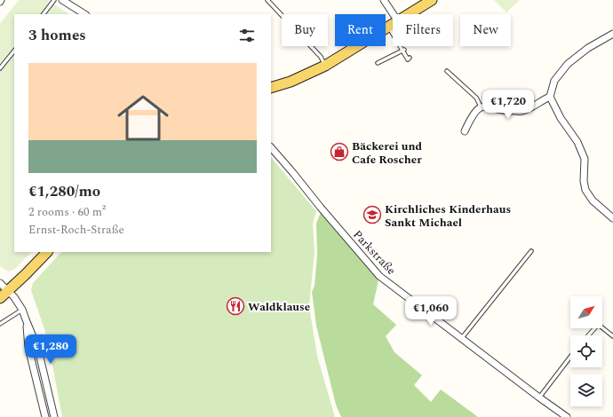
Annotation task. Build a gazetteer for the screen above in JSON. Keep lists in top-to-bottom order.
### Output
{
  "streets": {
    "street": ["Parkstraße"]
  },
  "places": {
    "shop": ["Bäckerei und Cafe Roscher"],
    "school or university": ["Kirchliches Kinderhaus Sankt Michael"],
    "restaurant": ["Waldklause"]
  },
  "north": "top right",
  "page": {
    "chip": [
      "Buy",
      "Rent",
      "Filters",
      "New"
    ],
    "heading": "3 homes",
    "list": [
      {
        "name": "€1,280/mo",
        "note": "2 rooms · 60 m² · Ernst-Roch-Straße"
      }
    ],
    "price": ["€1,720", "€1,060", "€1,280"]
  }
}
